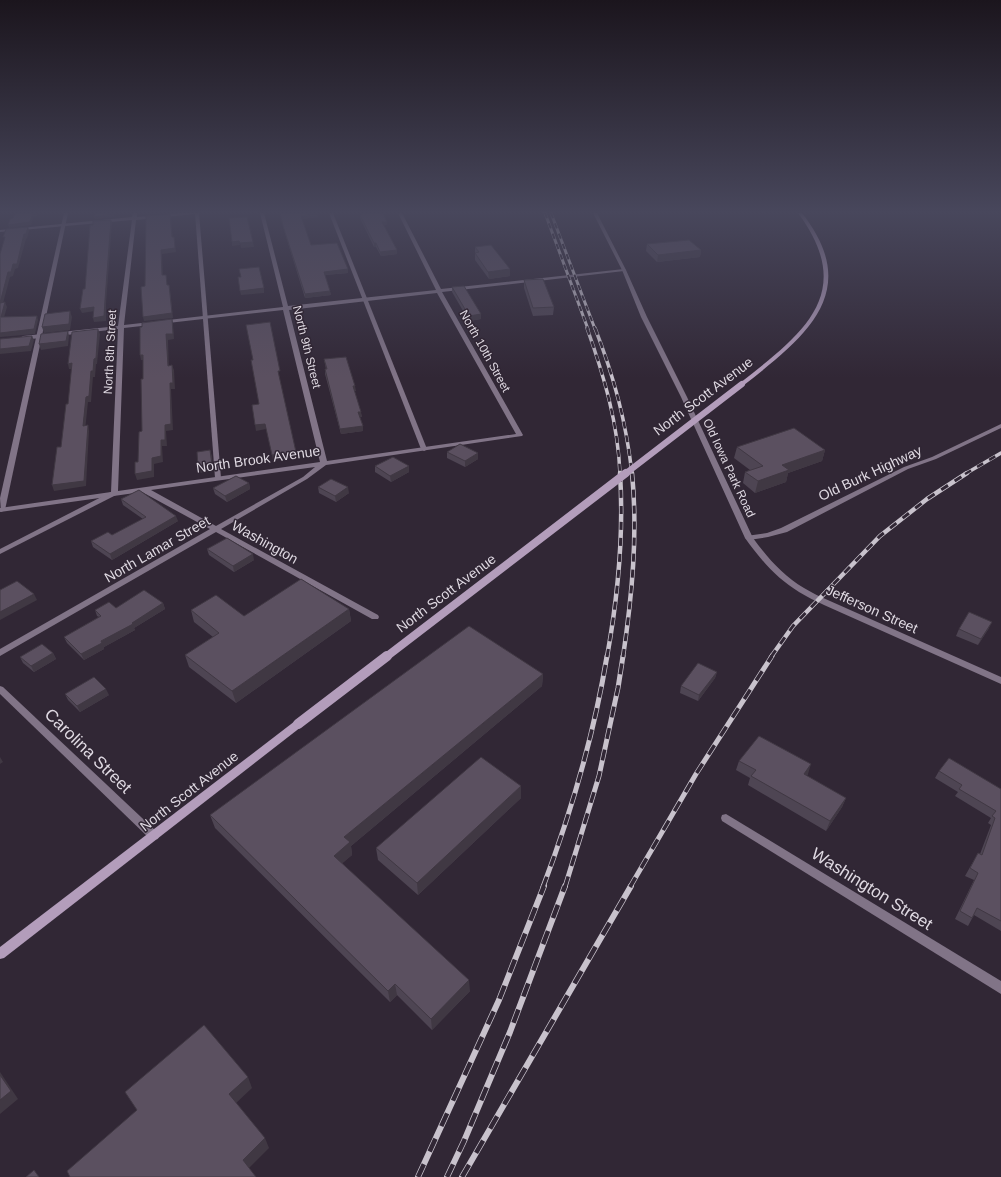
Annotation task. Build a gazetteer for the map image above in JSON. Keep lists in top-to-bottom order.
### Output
{
  "streets": {
    "main road": ["North Scott Avenue"],
    "street": [
      "North 9th Street",
      "North 10th Street",
      "North 8th Street",
      "North Brook Avenue",
      "Old Iowa Park Road",
      "Old Burk Highway",
      "Washington",
      "North Lamar Street",
      "Jefferson Street",
      "Carolina Street",
      "Washington Street"
    ]
  },
  "crossings": [
    ["North 9th Street", "North Brook Avenue"],
    ["North 9th Street", "North Lamar Street"],
    ["North 10th Street", "North Brook Avenue"],
    ["North 8th Street", "North Brook Avenue"],
    ["North Scott Avenue", "Carolina Street"],
    ["North Brook Avenue", "Washington"],
    ["North Brook Avenue", "North Lamar Street"],
    ["Old Iowa Park Road", "Old Burk Highway"],
    ["Old Iowa Park Road", "Jefferson Street"],
    ["Old Burk Highway", "Jefferson Street"],
    ["Washington", "North Lamar Street"]
  ]
}
